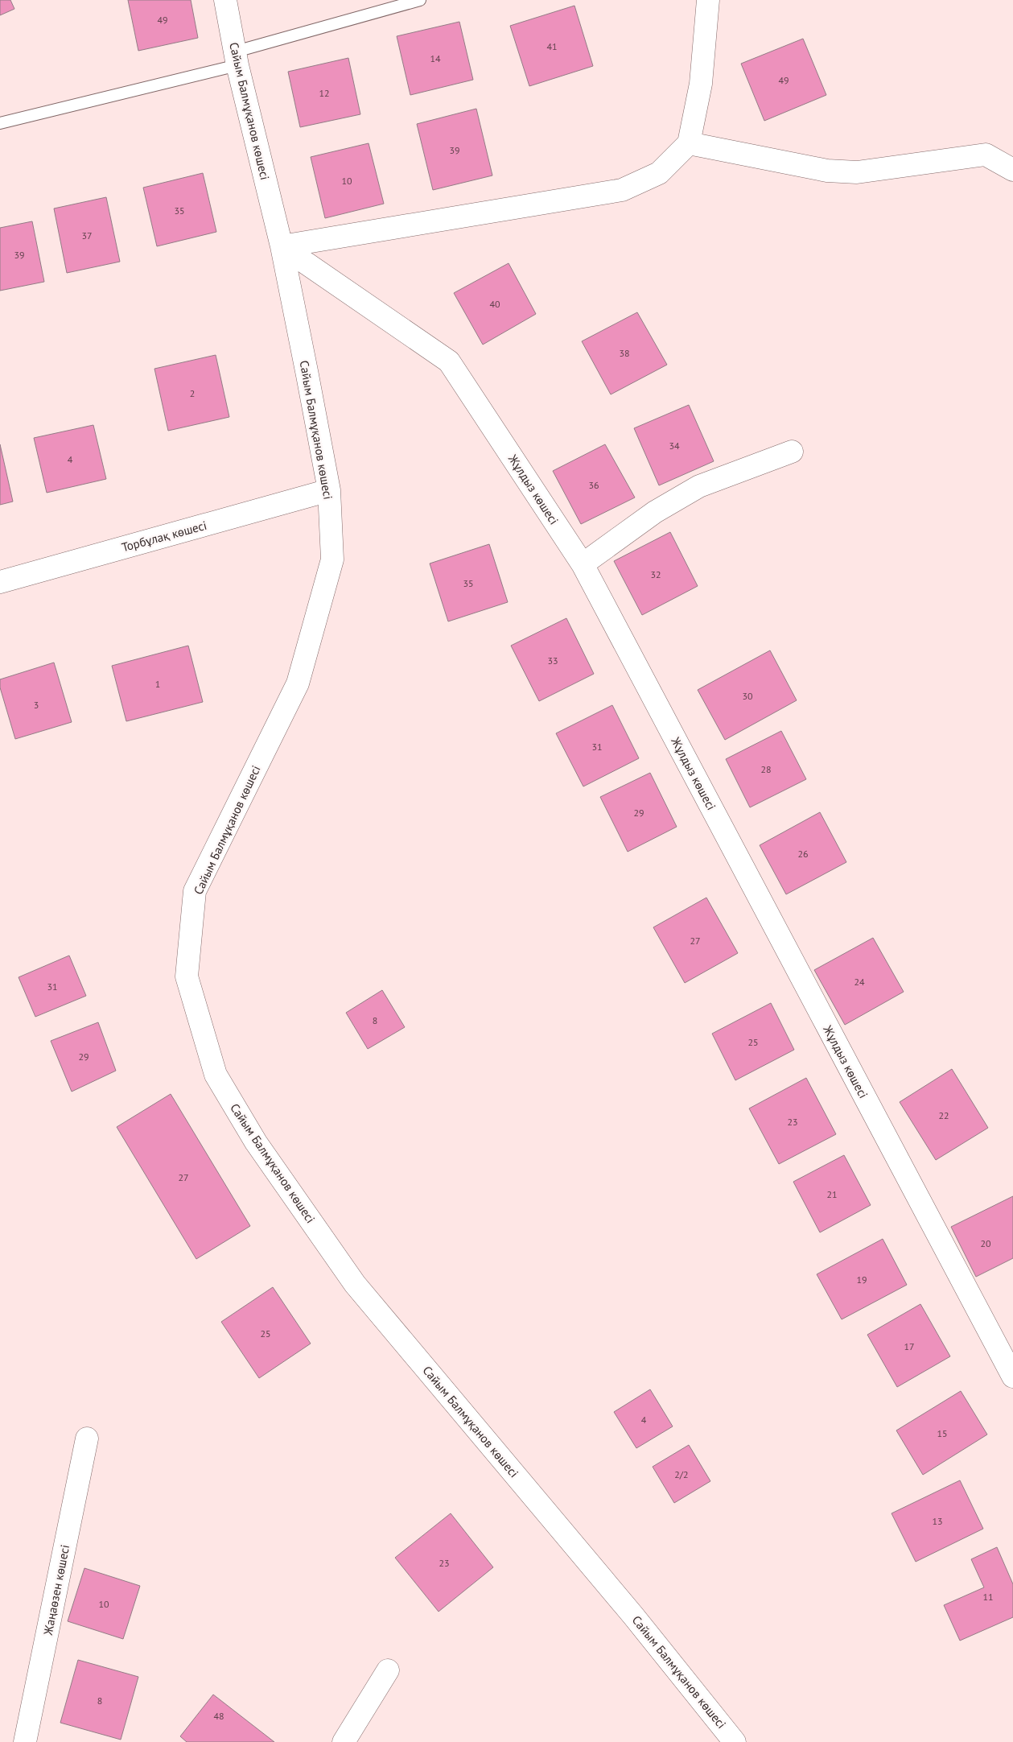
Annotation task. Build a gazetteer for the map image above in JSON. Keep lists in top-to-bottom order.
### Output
{
  "streets": {
    "street": [
      "Сайым Балмұқанов көшесі",
      "Жұлдыз көшесі",
      "Торбұлақ көшесі",
      "Жаңаөзен көшесі"
    ]
  },
  "crossings": [
    ["Сайым Балмұқанов көшесі", "Жұлдыз көшесі"],
    ["Сайым Балмұқанов көшесі", "Торбұлақ көшесі"]
  ],
  "house_numbers": [
    "49",
    "41",
    "14",
    "49",
    "12",
    "39",
    "10",
    "35",
    "37",
    "39",
    "40",
    "38",
    "2",
    "34",
    "4",
    "36",
    "32",
    "35",
    "33",
    "1",
    "30",
    "3",
    "31",
    "28",
    "29",
    "26",
    "27",
    "24",
    "31",
    "8",
    "25",
    "29",
    "22",
    "23",
    "27",
    "21",
    "20",
    "19",
    "25",
    "17",
    "4",
    "15",
    "2/2",
    "13",
    "23",
    "11",
    "10",
    "8",
    "48"
  ]
}
